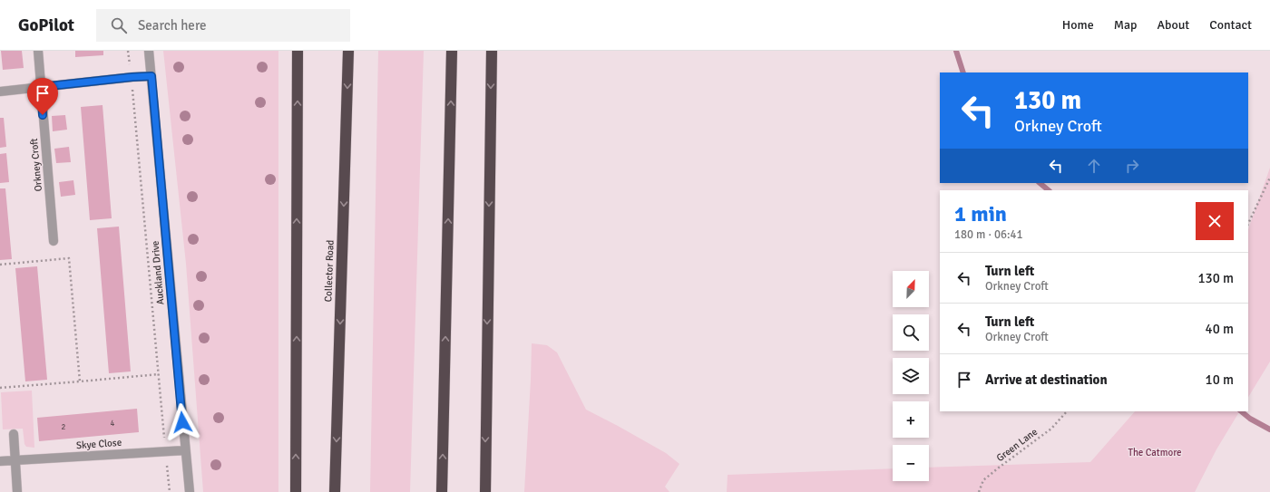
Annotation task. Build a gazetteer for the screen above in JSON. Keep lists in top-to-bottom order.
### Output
{
  "streets": {
    "highway": ["Collector Road"],
    "street": ["Orkney Croft", "Auckland Drive", "Skye Close"],
    "path": ["Green Lane"]
  },
  "crossings": [
    ["Auckland Drive", "Skye Close"]
  ],
  "parks": ["The Catmore"],
  "house_numbers": ["4", "2"],
  "north": "top right",
  "page": {
    "header": "GoPilot",
    "search": "Search here",
    "nav": [
      "Home",
      "Map",
      "About",
      "Contact"
    ],
    "turn": ["130 m", "Orkney Croft"],
    "heading": ["1 min", "180 m · 06:41"],
    "list": [
      {
        "name": "Turn left",
        "note": "Orkney Croft",
        "value": "130 m"
      },
      {
        "name": "Turn left",
        "note": "Orkney Croft",
        "value": "40 m"
      },
      {
        "name": "Arrive at destination",
        "value": "10 m"
      }
    ],
    "map_buttons": ["+", "−"]
  }
}
